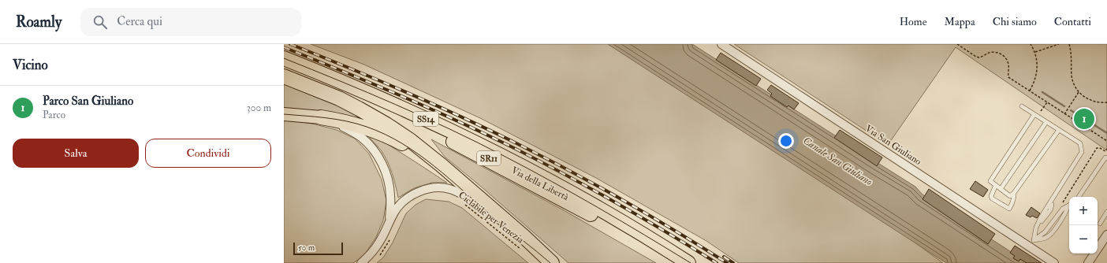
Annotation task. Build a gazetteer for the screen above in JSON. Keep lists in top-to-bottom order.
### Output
{
  "streets": {
    "highway": ["SS14", "SR11", "Via della Libertà"],
    "street": ["Via San Giuliano"],
    "path": ["Ciclabile per Venezia"]
  },
  "crossings": [
    ["SS14", "Via della Libertà"],
    ["SR11", "Via della Libertà"]
  ],
  "water": ["Canale San Giuliano"],
  "scale_bar": "50 m",
  "page": {
    "header": "Roamly",
    "search": "Cerca qui",
    "nav": [
      "Home",
      "Mappa",
      "Chi siamo",
      "Contatti"
    ],
    "heading": "Vicino",
    "list": [
      {
        "mark": "1",
        "name": "Parco San Giuliano",
        "note": "Parco",
        "value": "300 m"
      }
    ],
    "pins": "1",
    "buttons": ["Salva", "Condividi"],
    "map_buttons": ["+", "−"],
    "scale": "50 m"
  }
}
